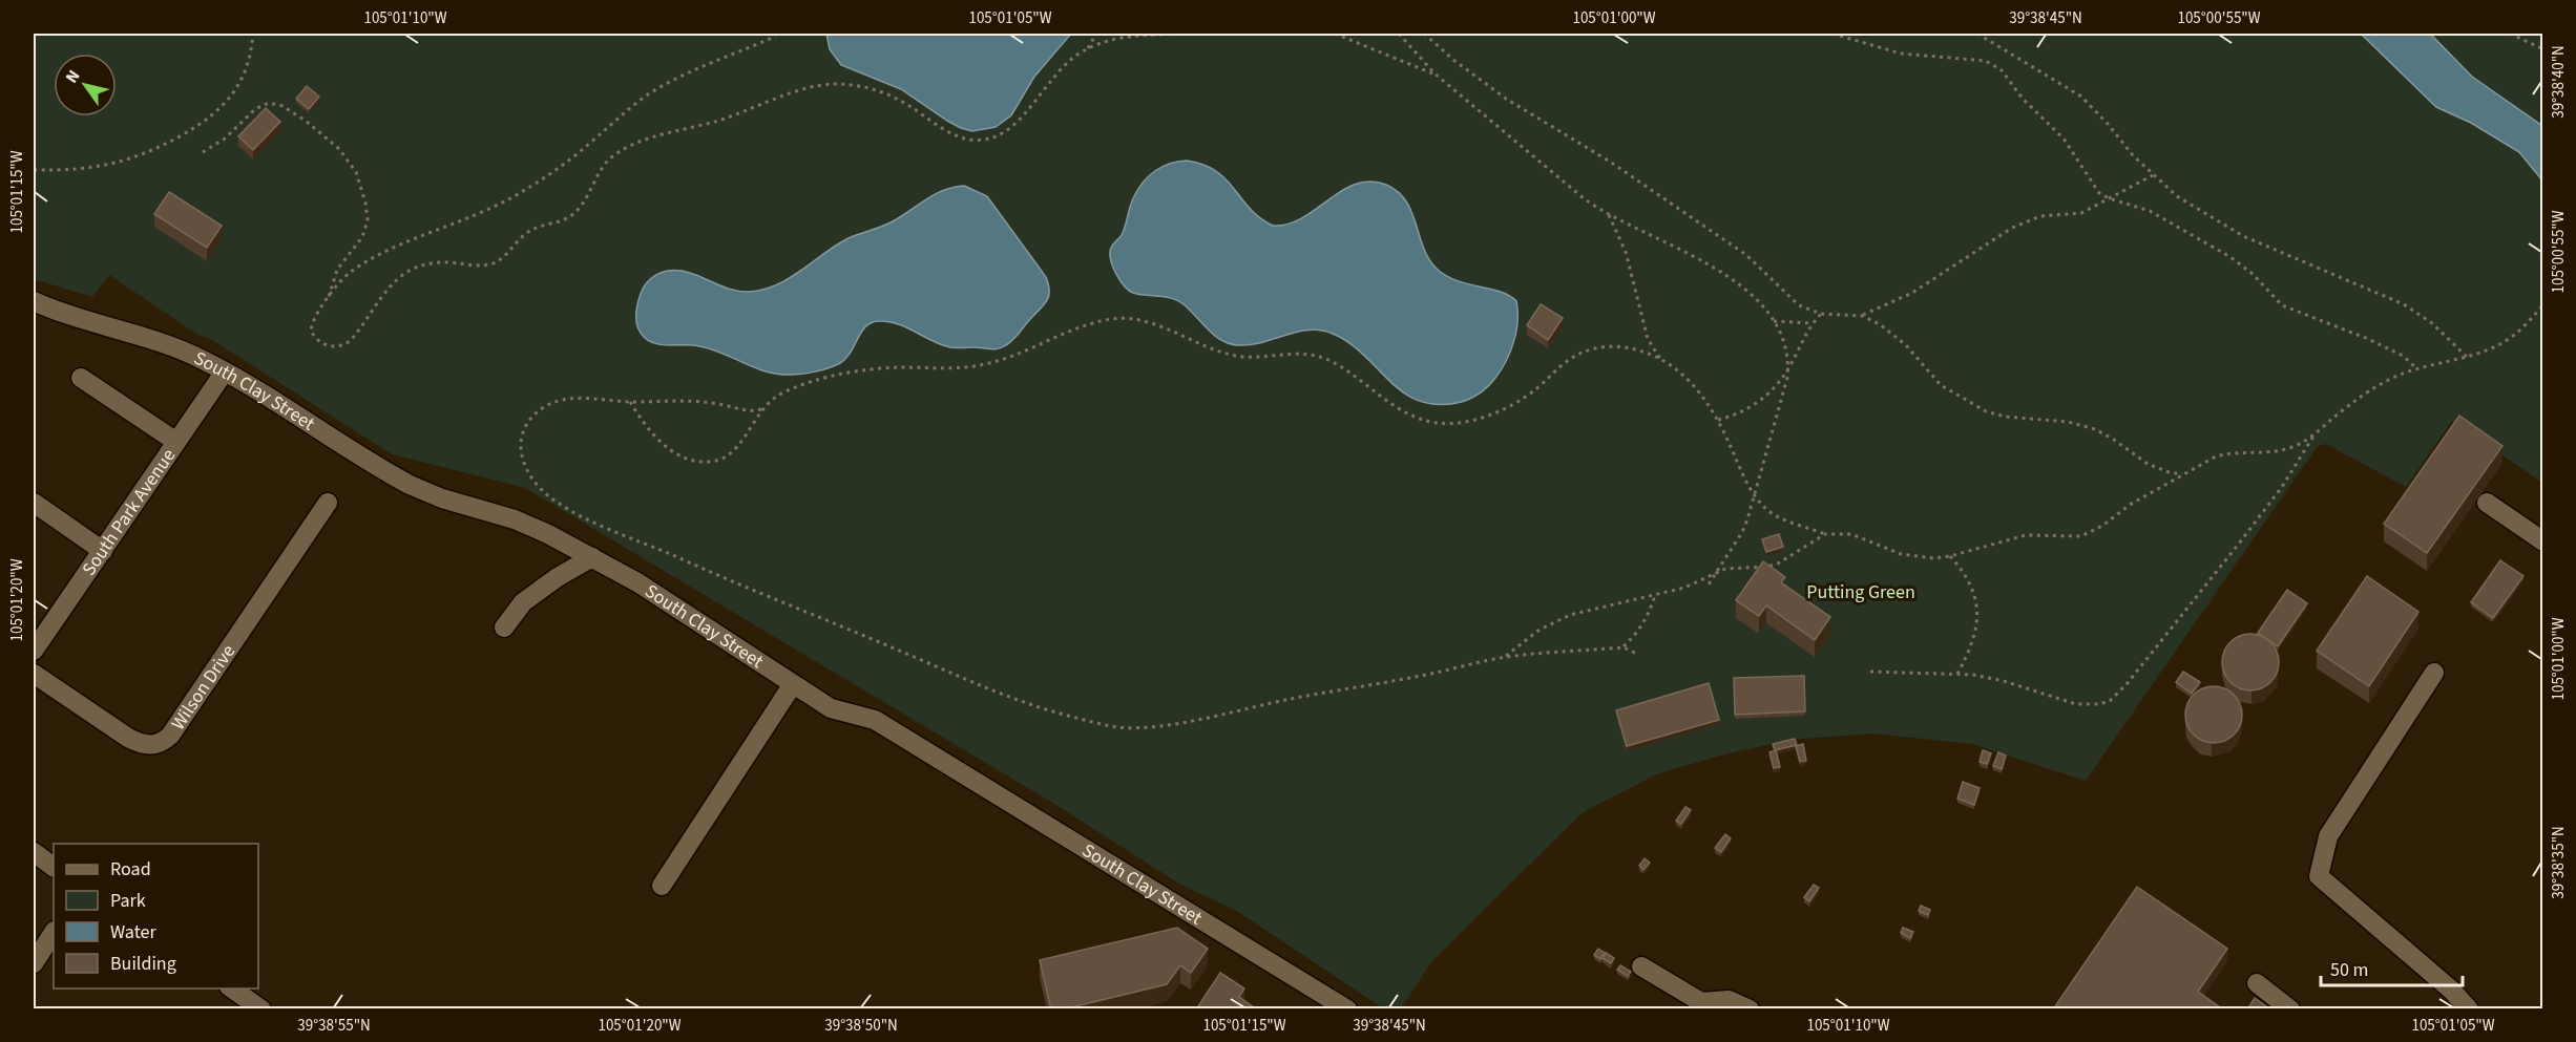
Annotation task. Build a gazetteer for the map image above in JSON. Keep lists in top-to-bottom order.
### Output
{
  "streets": {
    "street": ["South Clay Street", "South Park Avenue", "Wilson Drive"]
  },
  "crossings": [
    ["South Clay Street", "South Park Avenue"]
  ],
  "parks": ["Putting Green"],
  "legend": [
    "Road",
    "Park",
    "Water",
    "Building"
  ],
  "scale_bar": "50 m",
  "north": "top left",
  "coordinates": [
    "105°01'10\"W",
    "105°01'05\"W",
    "105°01'00\"W",
    "39°38'45\"N",
    "105°00'55\"W",
    "39°38'40\"N",
    "105°01'15\"W",
    "105°01'20\"W",
    "39°38'35\"N",
    "39°38'55\"N",
    "39°38'50\"N"
  ]
}
